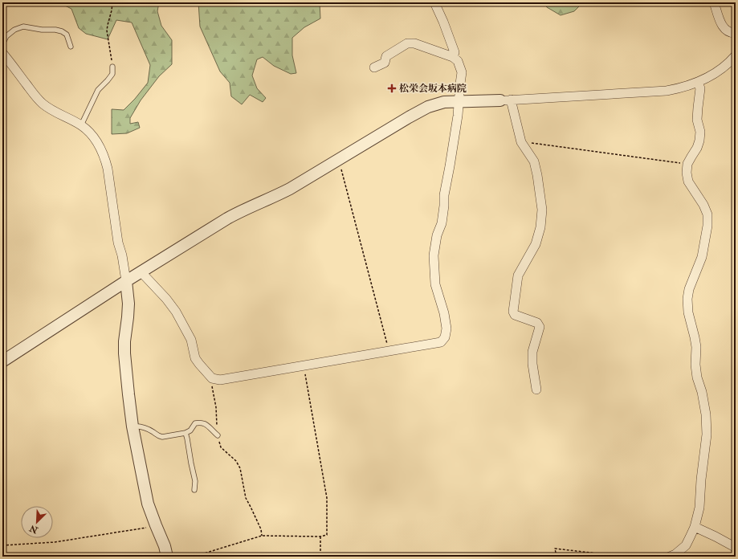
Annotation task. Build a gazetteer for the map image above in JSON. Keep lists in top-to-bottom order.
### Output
{
  "places": {
    "health": ["松栄会坂本病院"]
  },
  "north": "bottom left"
}
